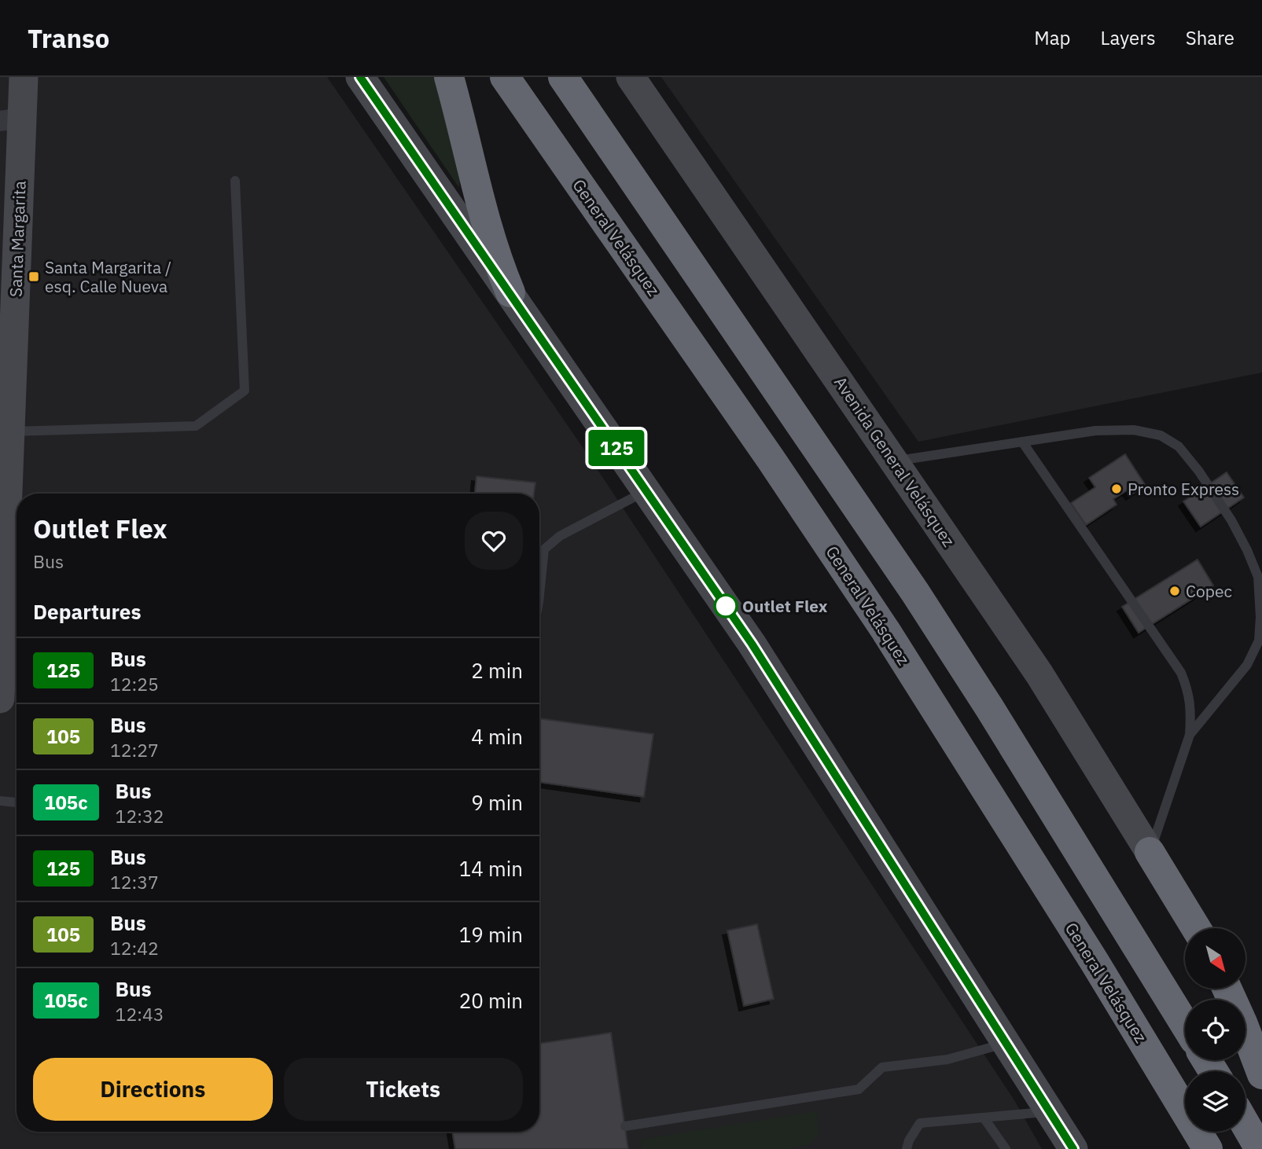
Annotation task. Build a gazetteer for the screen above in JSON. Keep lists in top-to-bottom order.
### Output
{
  "streets": {
    "highway": ["General Velásquez"],
    "street": ["Santa Margarita", "Avenida General Velásquez"]
  },
  "places": {
    "transit": ["Santa Margarita / esq. Calle Nueva"],
    "other": ["Pronto Express", "Copec", "Outlet Flex"]
  },
  "lines": ["bus line 125"],
  "north": "bottom right",
  "page": {
    "header": "Transo",
    "nav": ["Map", "Layers", "Share"],
    "on_map": "125",
    "heading": [
      ["Outlet Flex", "Bus"],
      "Departures"
    ],
    "list": [
      {
        "mark": "125",
        "name": "Bus",
        "note": "12:25",
        "value": "2 min"
      },
      {
        "mark": "105",
        "name": "Bus",
        "note": "12:27",
        "value": "4 min"
      },
      {
        "mark": "105c",
        "name": "Bus",
        "note": "12:32",
        "value": "9 min"
      },
      {
        "mark": "125",
        "name": "Bus",
        "note": "12:37",
        "value": "14 min"
      },
      {
        "mark": "105",
        "name": "Bus",
        "note": "12:42",
        "value": "19 min"
      },
      {
        "mark": "105c",
        "name": "Bus",
        "note": "12:43",
        "value": "20 min"
      }
    ],
    "buttons": ["Directions", "Tickets"]
  }
}
